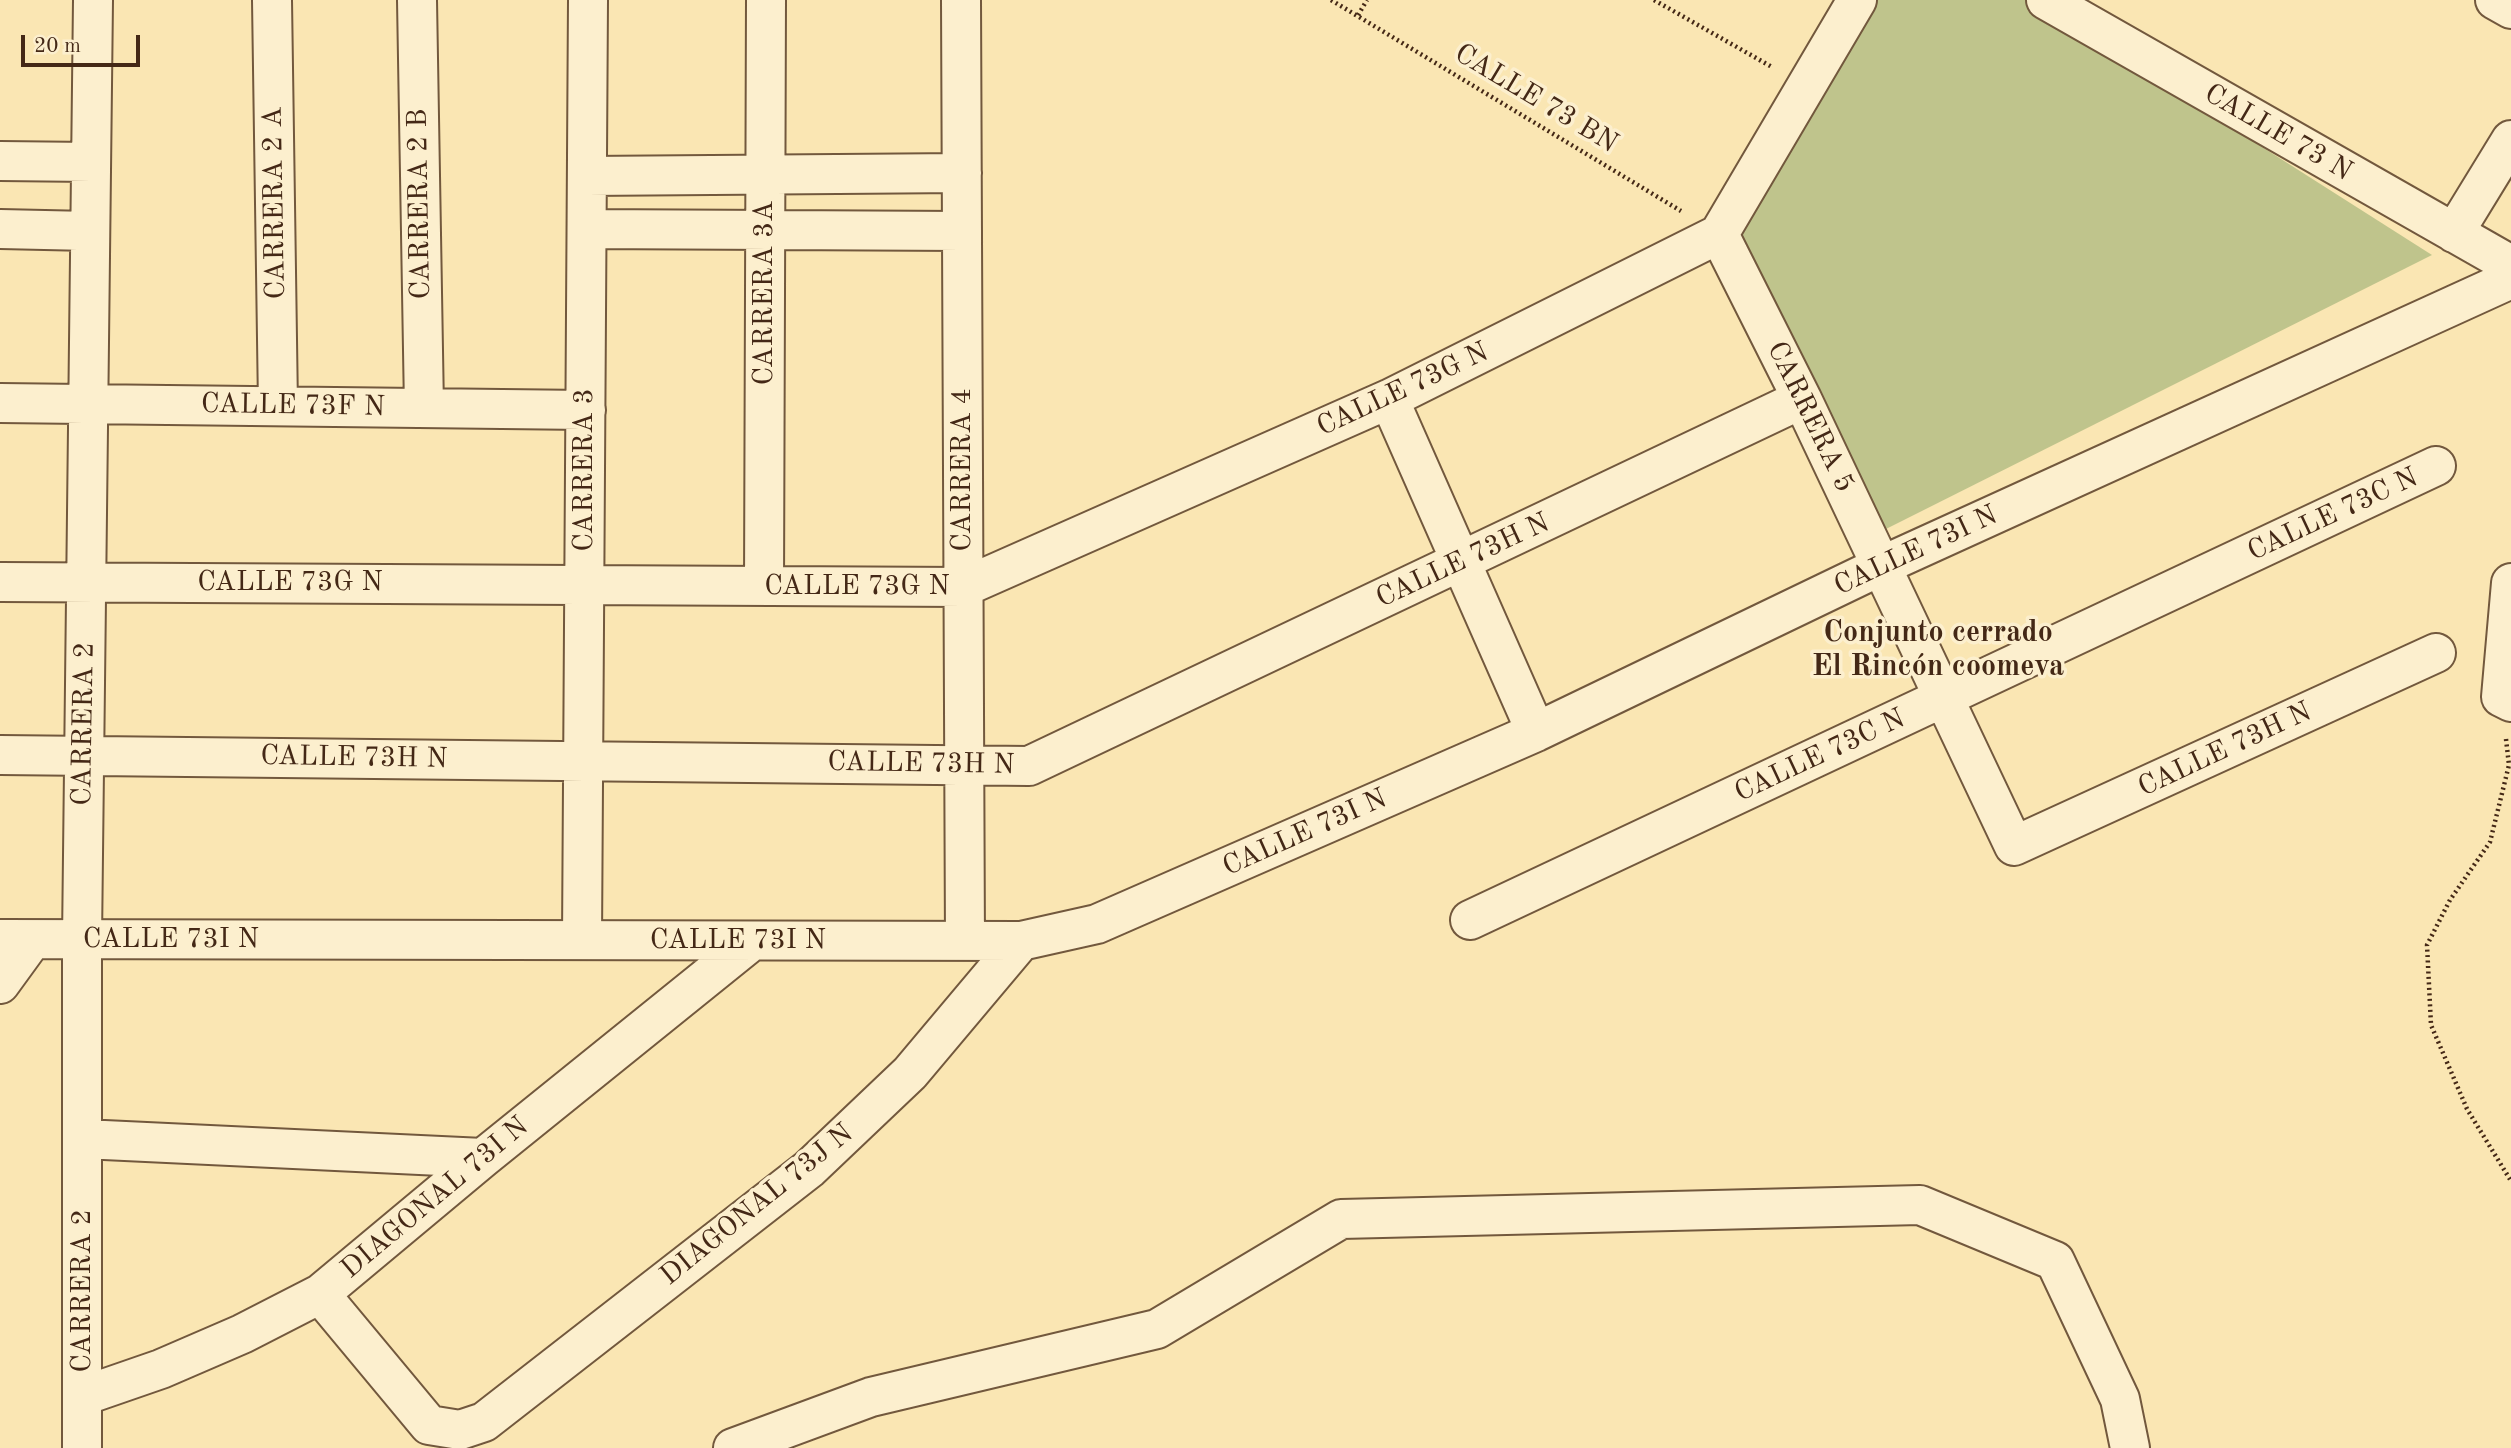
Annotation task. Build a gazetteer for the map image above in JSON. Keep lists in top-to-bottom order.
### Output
{
  "streets": {
    "street": [
      "CALLE 73 N",
      "CARRERA 2 A",
      "CARRERA 2 B",
      "CARRERA 3A",
      "CALLE 73G N",
      "CALLE 73F N",
      "CARRERA 5",
      "CARRERA 3",
      "CARRERA 4",
      "CALLE 73C N",
      "CALLE 73I N",
      "CALLE 73H N",
      "CARRERA 2",
      "DIAGONAL 73I N",
      "DIAGONAL 73J N"
    ],
    "path": ["CALLE 73 BN"]
  },
  "crossings": [
    ["CALLE 73 BN", "CALLE 73G N"],
    ["CALLE 73 BN", "CARRERA 5"],
    ["CARRERA 2 A", "CALLE 73F N"],
    ["CARRERA 2 B", "CALLE 73F N"],
    ["CARRERA 3A", "CALLE 73G N"],
    ["CALLE 73G N", "CARRERA 5"],
    ["CALLE 73G N", "CARRERA 3"],
    ["CALLE 73G N", "CARRERA 4"],
    ["CALLE 73G N", "CARRERA 2"],
    ["CALLE 73F N", "CARRERA 3"],
    ["CALLE 73F N", "CARRERA 2"],
    ["CARRERA 5", "CALLE 73C N"],
    ["CARRERA 5", "CALLE 73I N"],
    ["CARRERA 5", "CALLE 73H N"],
    ["CARRERA 3", "CALLE 73I N"],
    ["CARRERA 3", "CALLE 73H N"],
    ["CARRERA 4", "CALLE 73I N"],
    ["CARRERA 4", "CALLE 73H N"],
    ["CALLE 73I N", "CARRERA 2"],
    ["CALLE 73I N", "DIAGONAL 73I N"],
    ["CALLE 73I N", "DIAGONAL 73J N"],
    ["CALLE 73H N", "CARRERA 2"],
    ["CARRERA 2", "DIAGONAL 73I N"],
    ["DIAGONAL 73I N", "DIAGONAL 73J N"]
  ],
  "districts": ["Conjunto cerrado El Rincón coomeva"],
  "scale_bar": "20 m"
}
